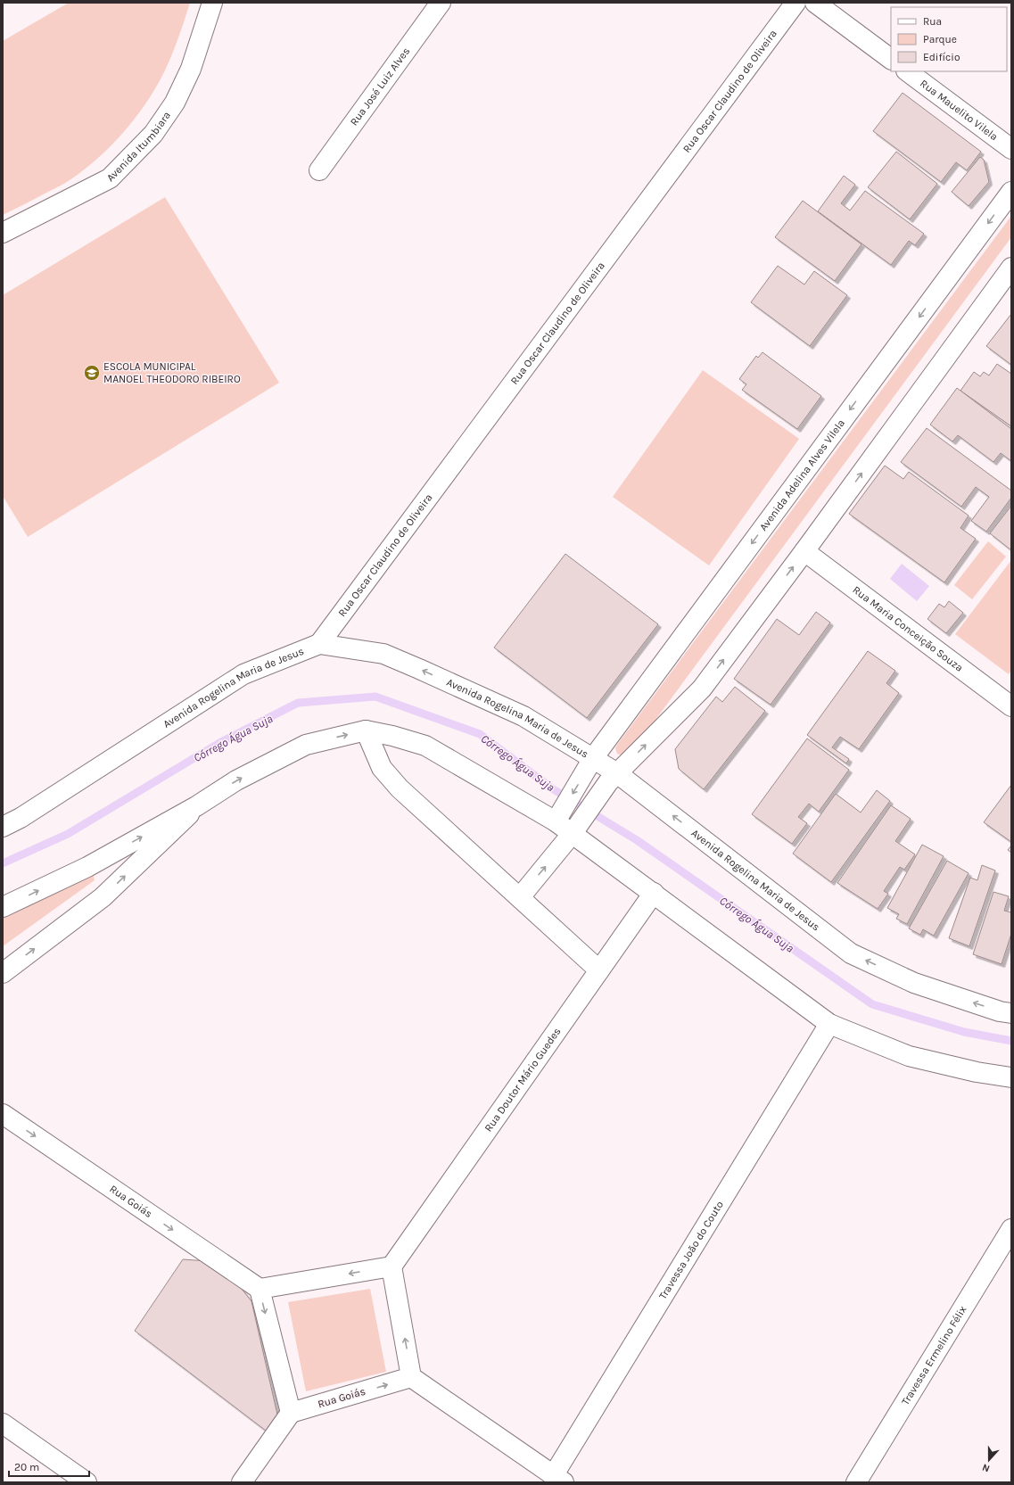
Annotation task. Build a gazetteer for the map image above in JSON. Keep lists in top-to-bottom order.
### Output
{
  "streets": {
    "street": [
      "Rua José Luiz Alves",
      "Rua Oscar Claudino de Oliveira",
      "Rua Mauelito Vilela",
      "Avenida Itumbiara",
      "Avenida Adelina Alves Vilela",
      "Rua Maria Conceição Souza",
      "Avenida Rogelina Maria de Jesus",
      "Rua Doutor Mário Guedes",
      "Rua Goiás",
      "Travessa João do Couto",
      "Travessa Ermelino Félix"
    ]
  },
  "crossings": [
    ["Rua Oscar Claudino de Oliveira", "Avenida Rogelina Maria de Jesus"],
    ["Avenida Adelina Alves Vilela", "Avenida Rogelina Maria de Jesus"]
  ],
  "one_way": ["Rua Goiás"],
  "water": ["Córrego Água Suja"],
  "places": {
    "school or university": ["ESCOLA MUNICIPAL MANOEL THEODORO RIBEIRO"]
  },
  "legend": ["Rua", "Parque", "Edifício"],
  "scale_bar": "20 m",
  "north": "bottom"
}
